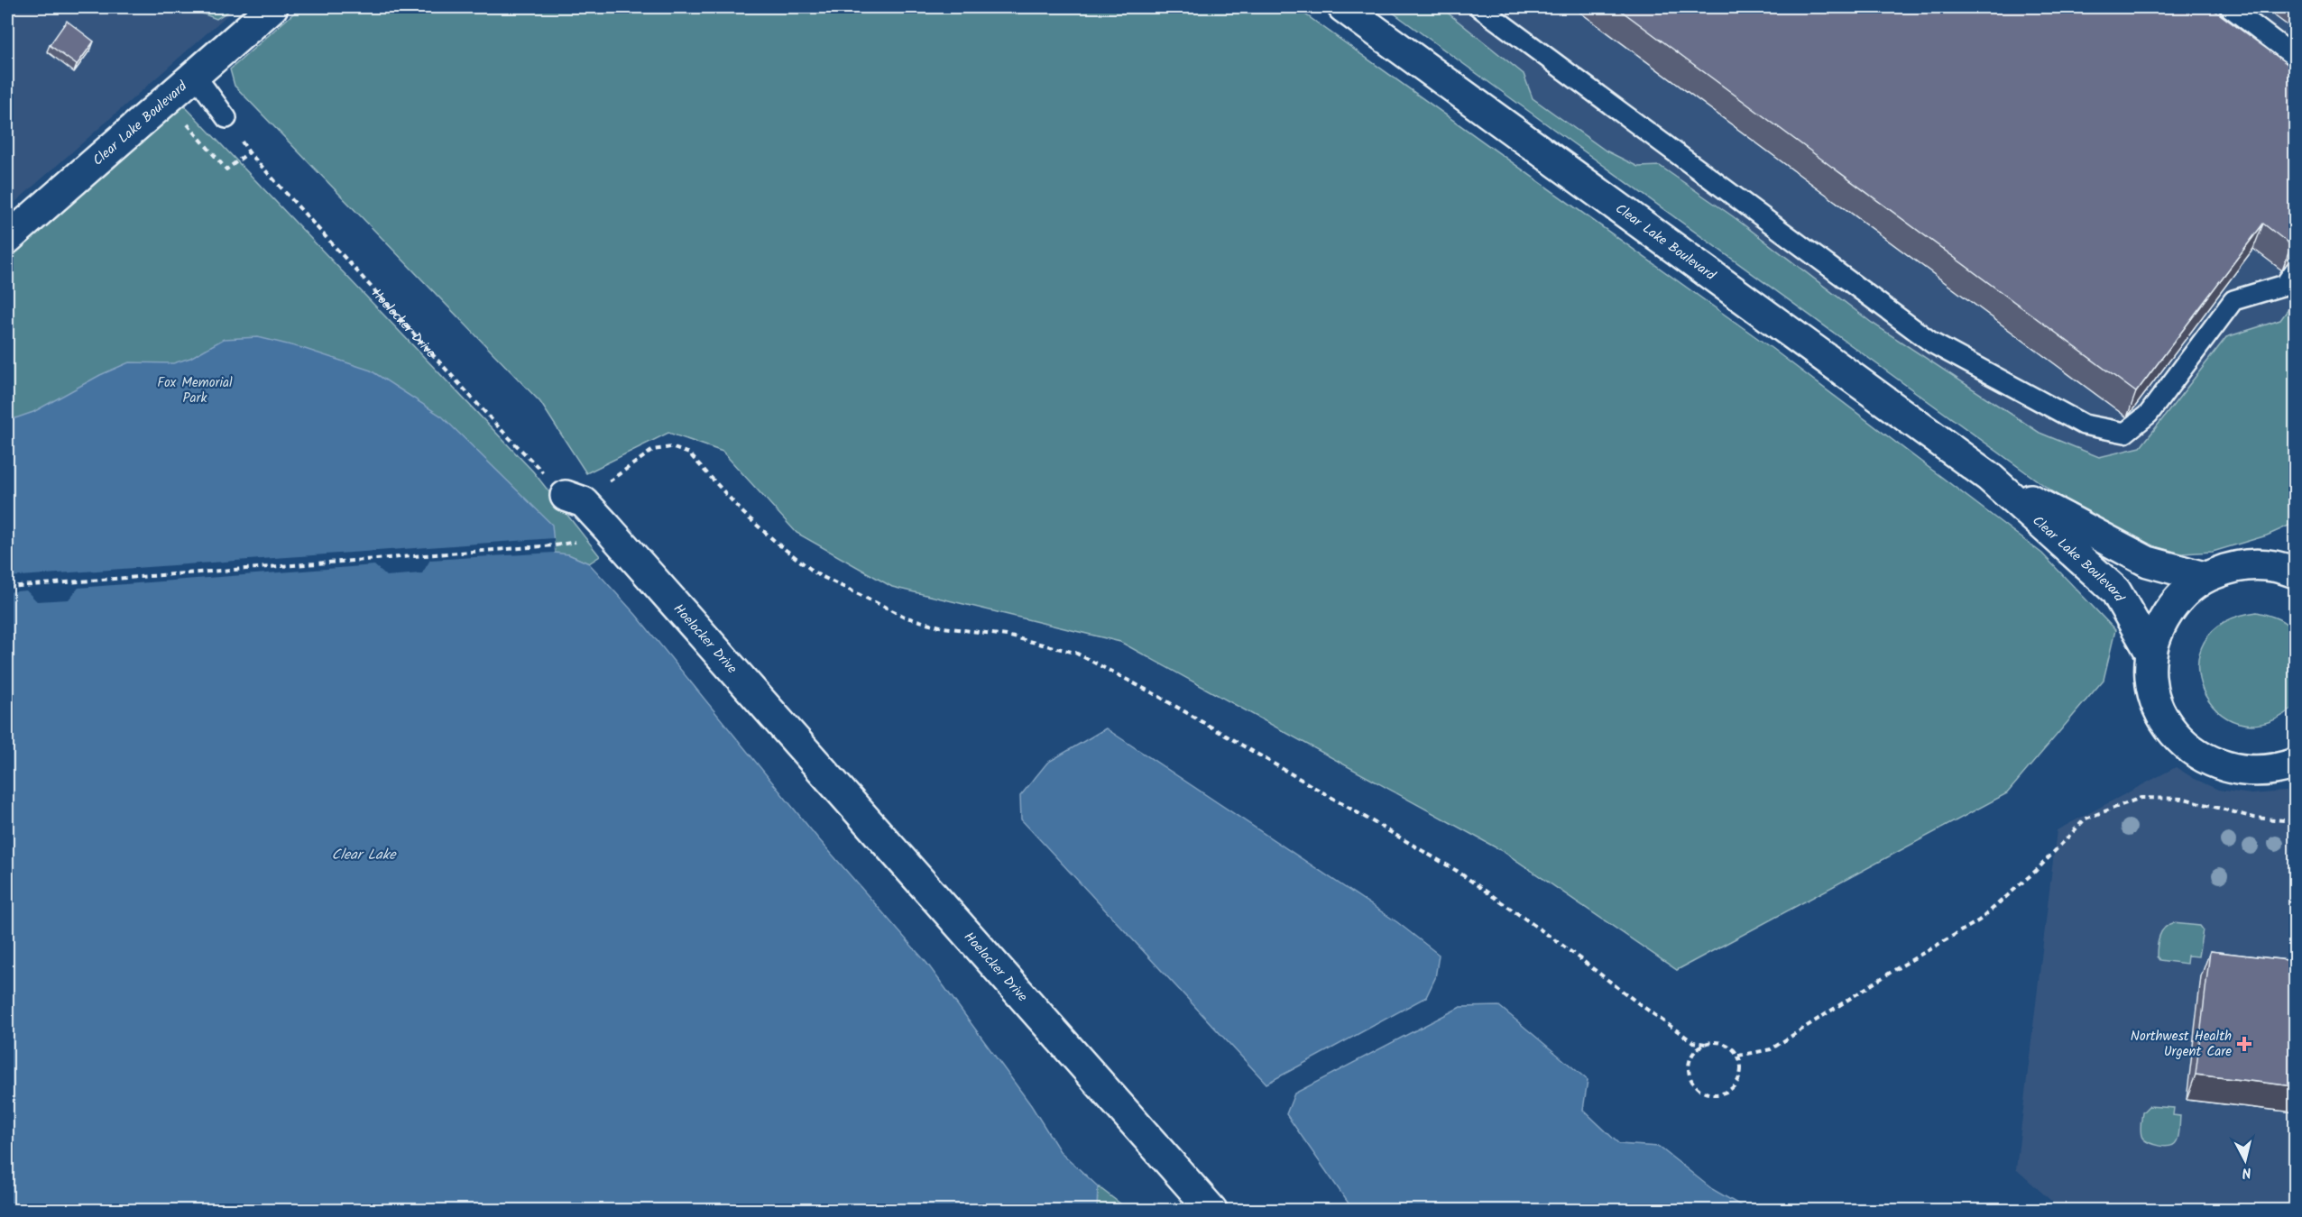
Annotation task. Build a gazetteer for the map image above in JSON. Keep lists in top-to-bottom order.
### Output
{
  "streets": {
    "street": ["Clear Lake Boulevard", "Hoelocker Drive"]
  },
  "water": ["Clear Lake"],
  "parks": ["Fox Memorial Park"],
  "places": {
    "health": ["Northwest Health Urgent Care"]
  },
  "north": "bottom"
}
